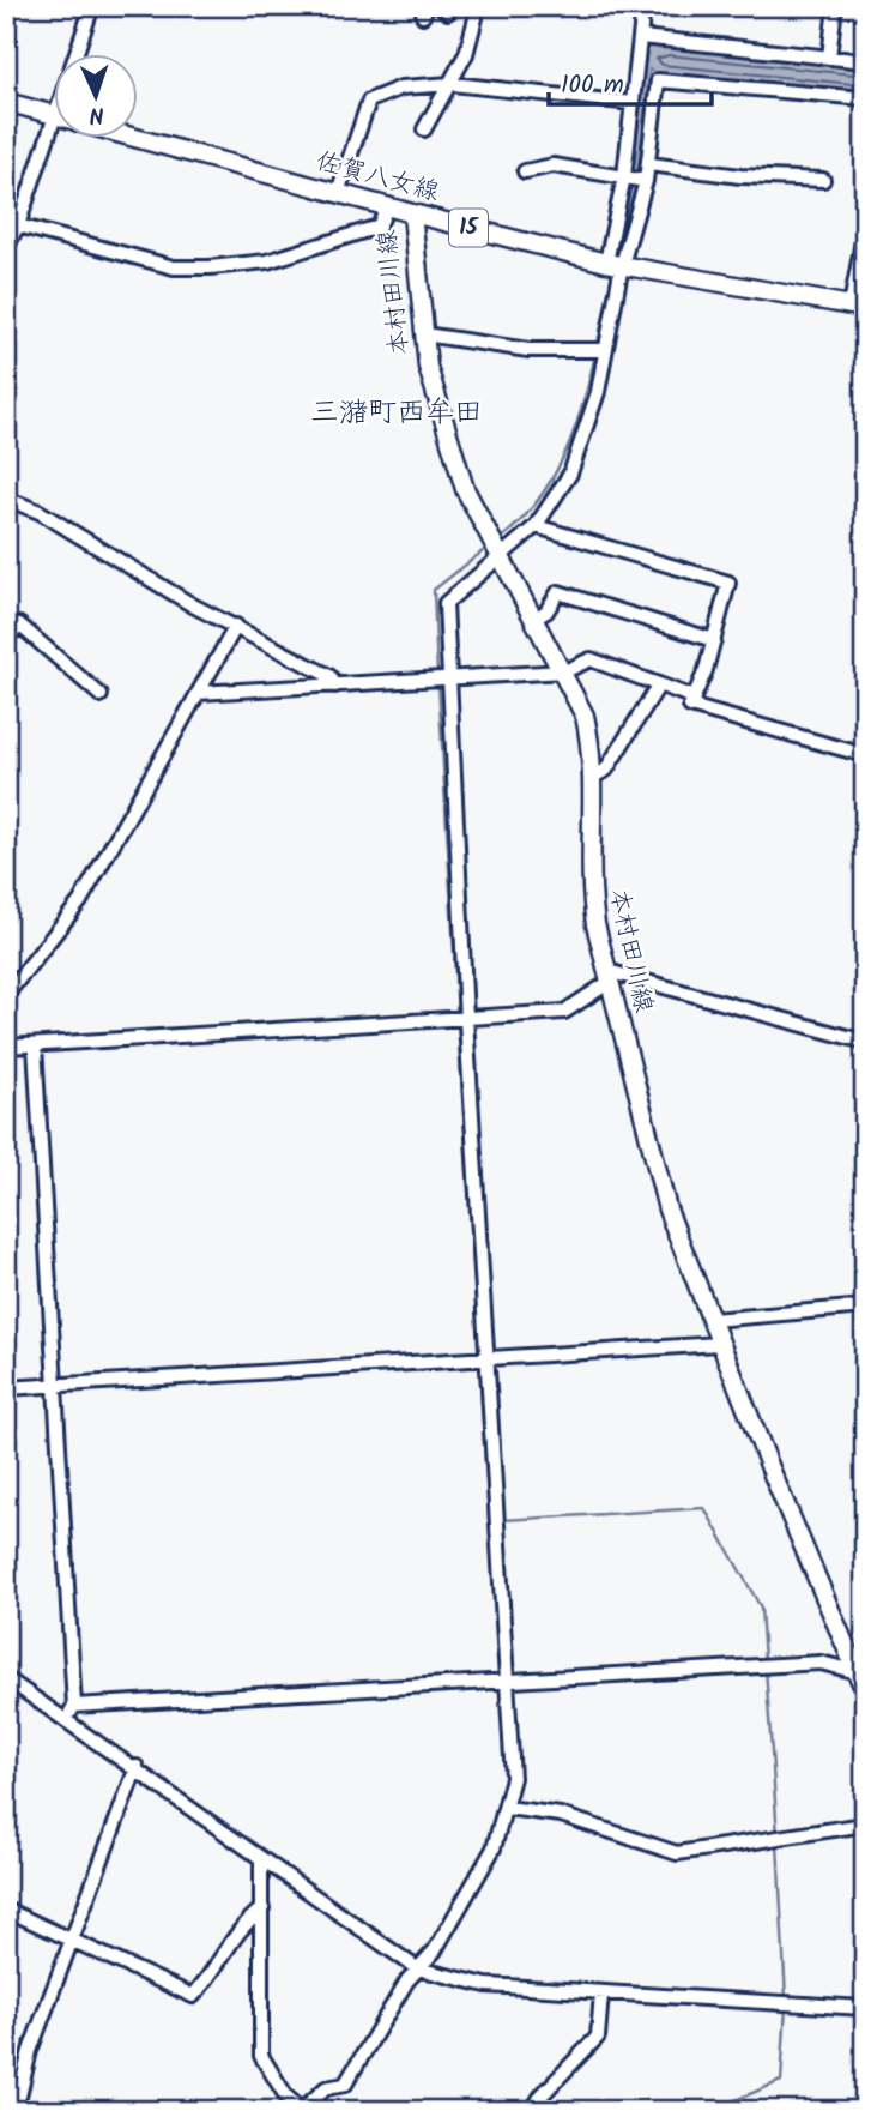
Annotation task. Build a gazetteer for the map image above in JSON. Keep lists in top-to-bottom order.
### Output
{
  "streets": {
    "main road": ["佐賀八女線", "15", "本村田川線"]
  },
  "crossings": [
    ["佐賀八女線", "本村田川線"]
  ],
  "districts": ["三潴町西牟田"],
  "scale_bar": "100 m",
  "north": "bottom"
}
